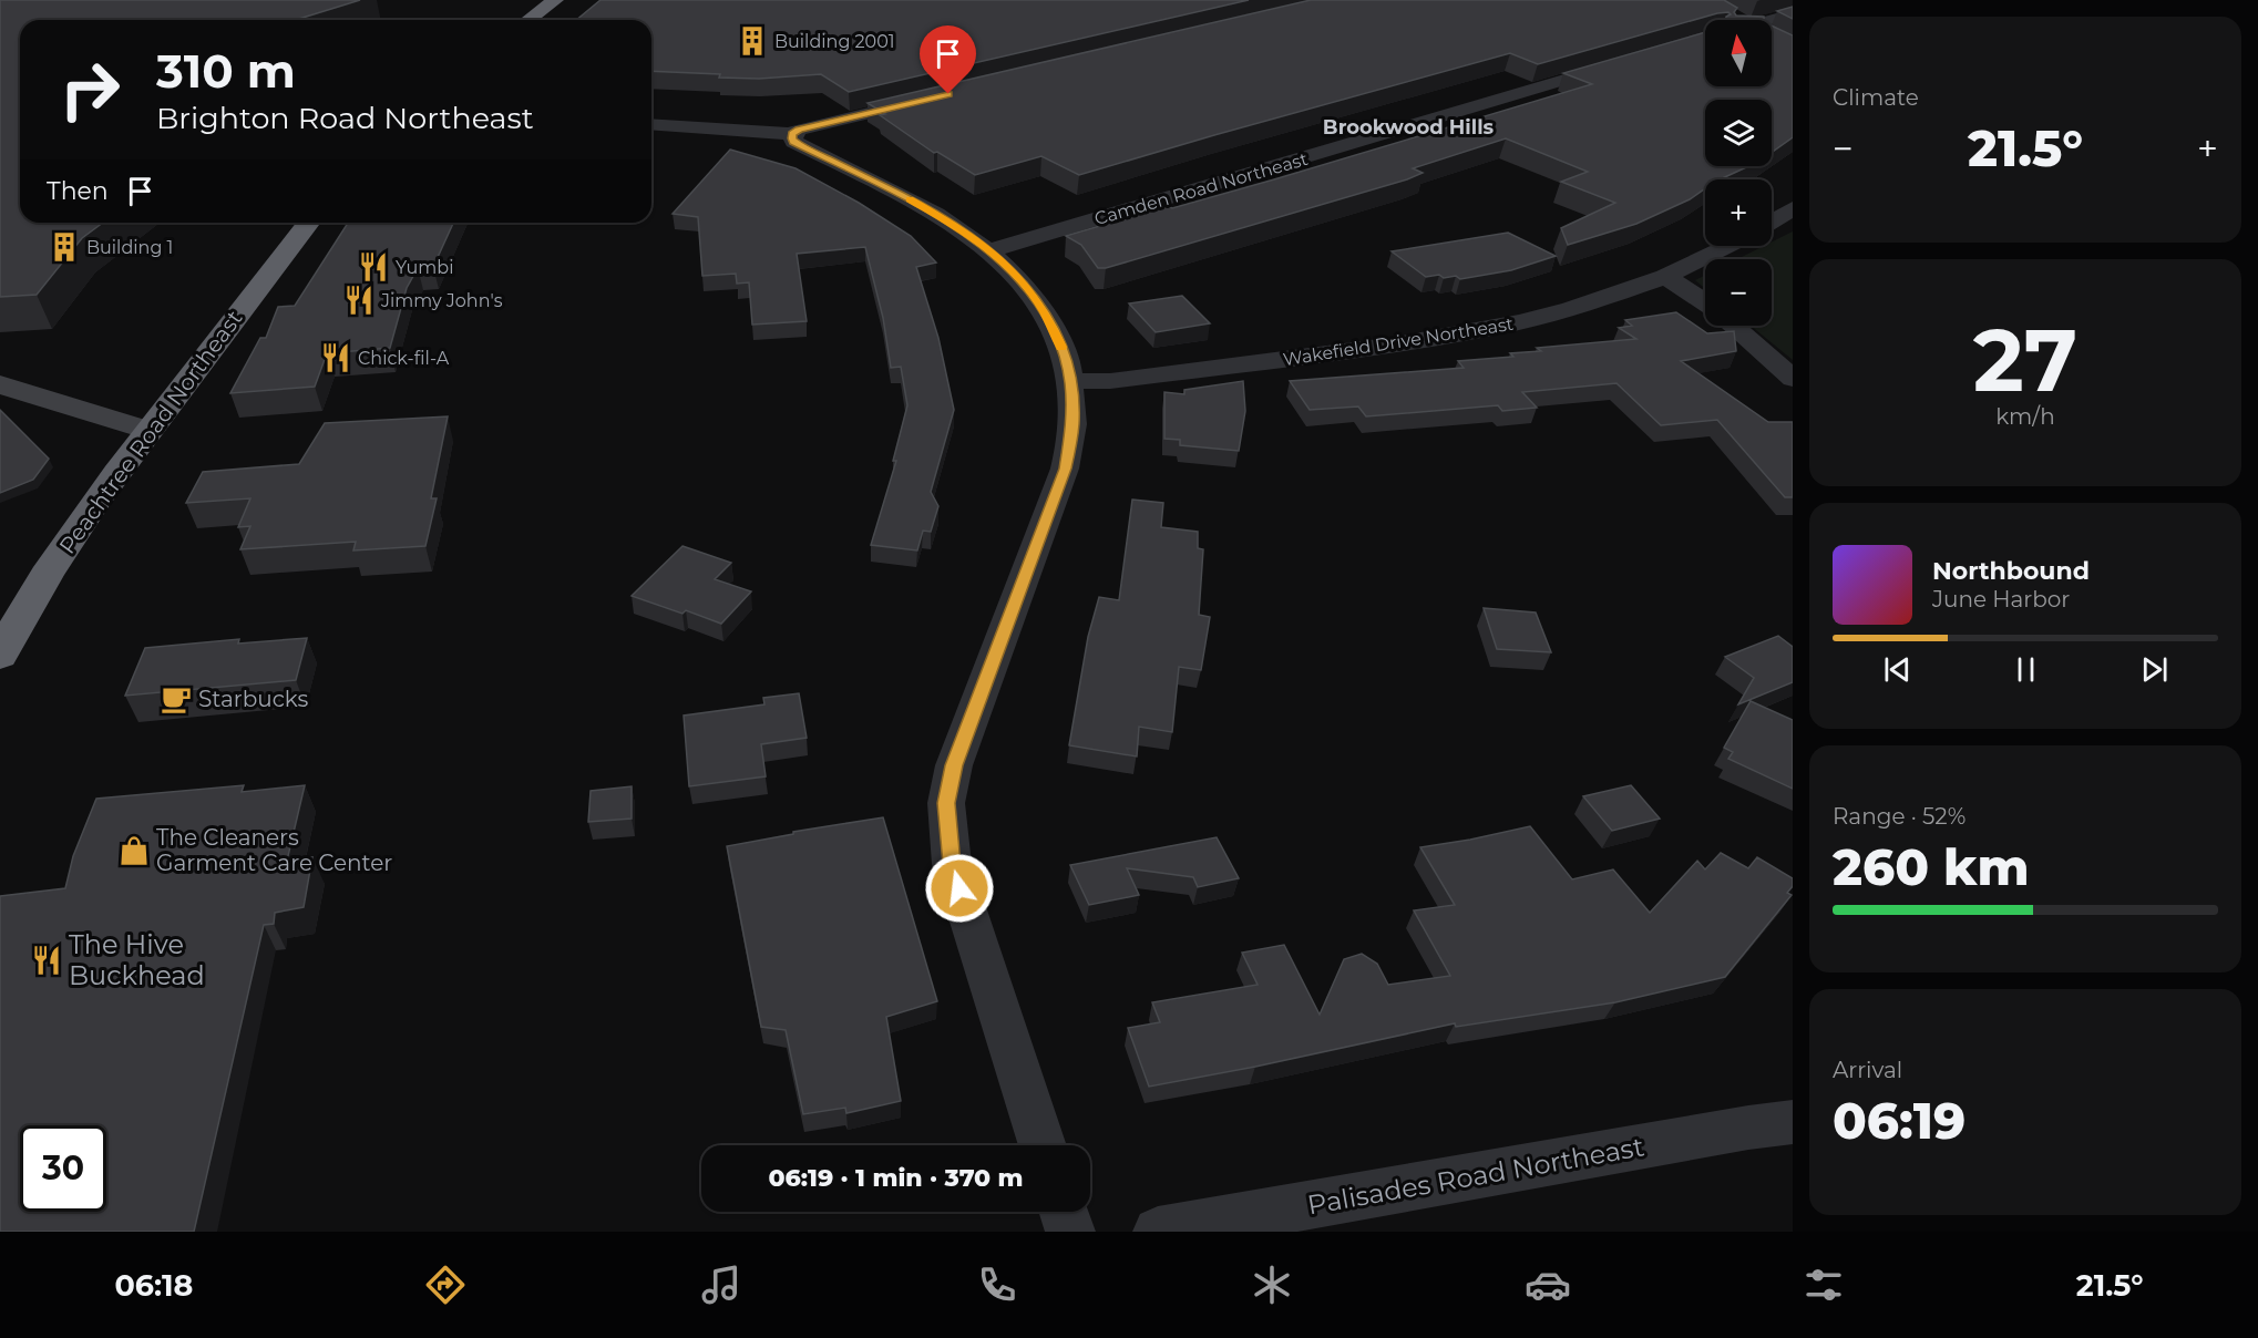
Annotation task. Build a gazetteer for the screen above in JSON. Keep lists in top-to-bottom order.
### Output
{
  "streets": {
    "highway": ["Peachtree Road Northeast"],
    "street": ["Camden Road Northeast", "Wakefield Drive Northeast", "Palisades Road Northeast"]
  },
  "districts": ["Brookwood Hills"],
  "places": {
    "building": ["Building 2001", "Building 1"],
    "restaurant": [
      "Yumbi",
      "Jimmy John's",
      "Chick-fil-A",
      "The Hive Buckhead"
    ],
    "cafe": ["Starbucks"],
    "shop": ["The Cleaners Garment Care Center"]
  },
  "north": "top",
  "page": {
    "tile": [
      "Climate",
      ["27", "km/h"],
      ["Range · 52%", "260 km"],
      ["Arrival", "06:19"]
    ],
    "map_buttons": ["+", "−"],
    "turn": ["310 m", "Brighton Road Northeast"],
    "heat": ["−", "21.5°", "+"],
    "then": "Then",
    "song": ["Northbound", "June Harbor"],
    "limit": "30",
    "trip": "06:19 · 1 min · 370 m",
    "tabs": ["06:18", "21.5°"]
  }
}
